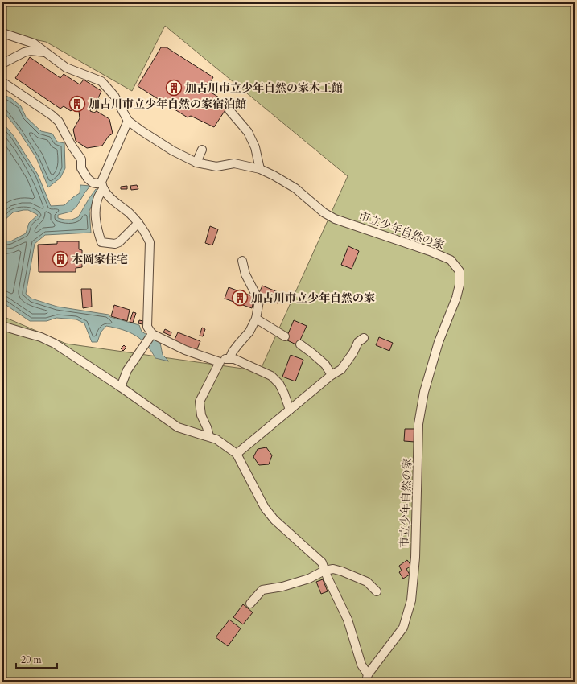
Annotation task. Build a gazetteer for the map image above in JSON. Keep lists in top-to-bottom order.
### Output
{
  "streets": {
    "lane": ["市立少年自然の家"]
  },
  "places": {
    "building": [
      "加古川市立少年自然の家木工館",
      "加古川市立少年自然の家宿泊館",
      "本岡家住宅",
      "加古川市立少年自然の家"
    ]
  },
  "scale_bar": "20 m"
}
